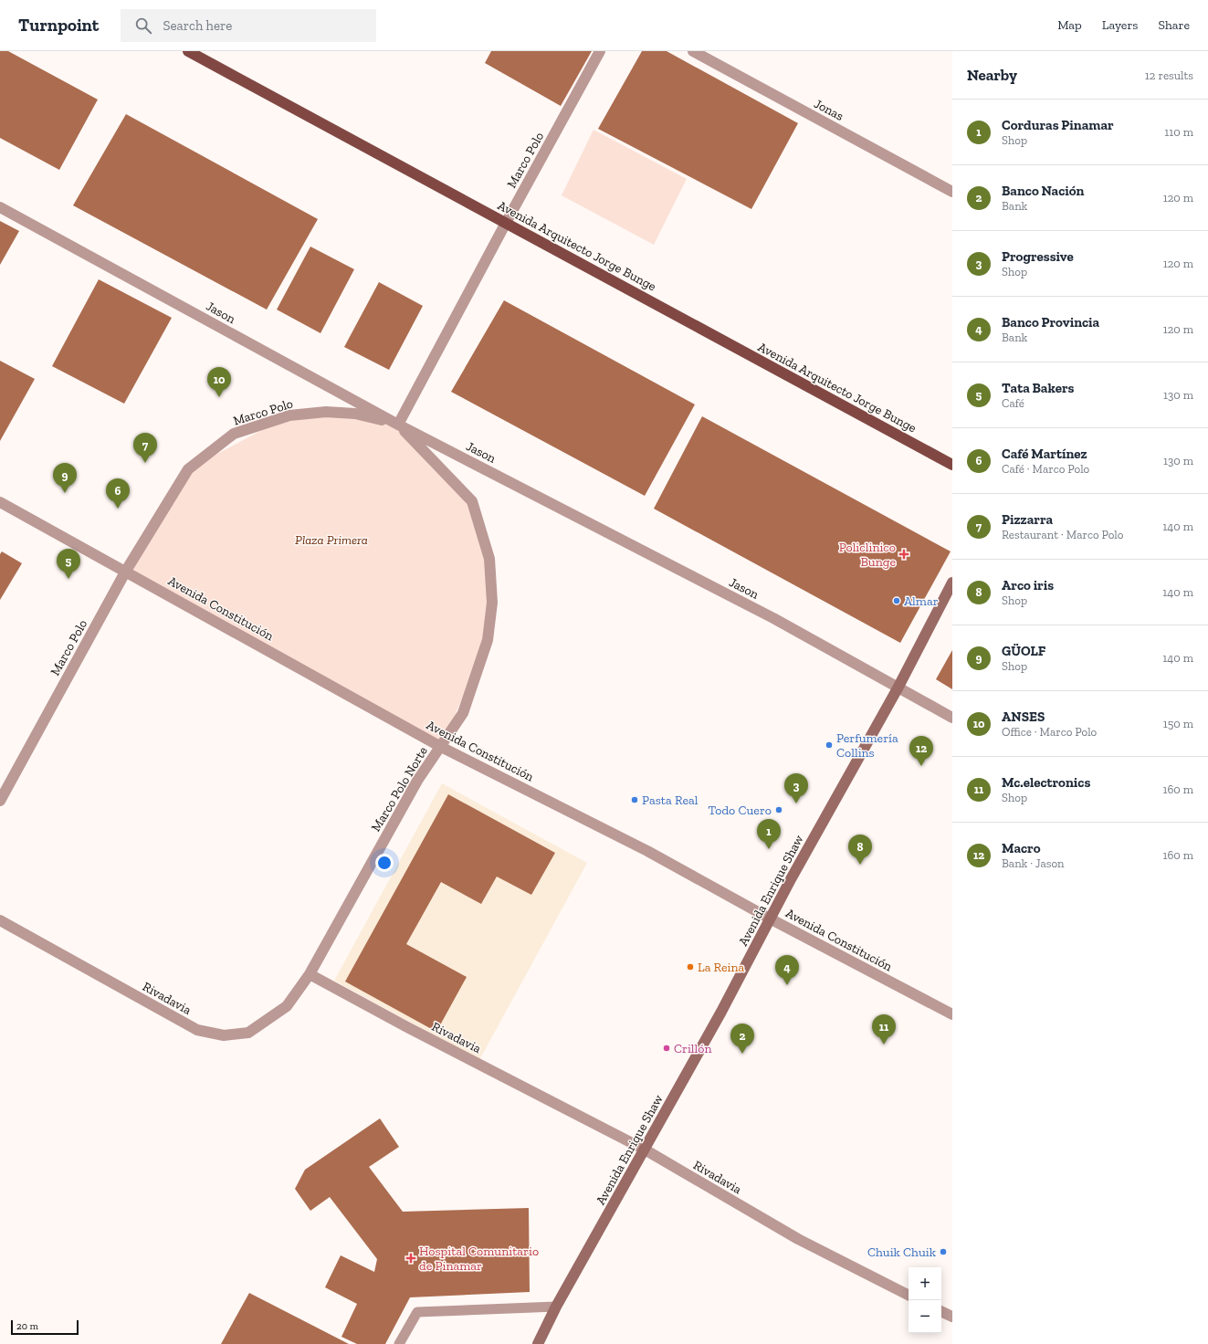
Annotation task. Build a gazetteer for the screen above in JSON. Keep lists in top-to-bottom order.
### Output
{
  "streets": {
    "main road": ["Avenida Arquitecto Jorge Bunge", "Avenida Enrique Shaw"],
    "street": [
      "Jonas",
      "Marco Polo",
      "Jason",
      "Avenida Constitución",
      "Marco Polo Norte",
      "Rivadavia"
    ]
  },
  "crossings": [
    ["Marco Polo", "Avenida Arquitecto Jorge Bunge"],
    ["Marco Polo", "Jason"],
    ["Marco Polo", "Avenida Constitución"],
    ["Marco Polo", "Marco Polo Norte"],
    ["Jason", "Marco Polo Norte"],
    ["Jason", "Avenida Enrique Shaw"],
    ["Avenida Constitución", "Marco Polo Norte"],
    ["Avenida Constitución", "Avenida Enrique Shaw"],
    ["Marco Polo Norte", "Rivadavia"],
    ["Avenida Enrique Shaw", "Rivadavia"]
  ],
  "parks": ["Plaza Primera"],
  "places": {
    "health": ["Policlinico Bunge", "Hospital Comunitario de Pinamar"],
    "other": [
      "Almar",
      "Perfumería Collins",
      "Pasta Real",
      "Todo Cuero",
      "La Reina",
      "Crillón",
      "Chuik Chuik"
    ]
  },
  "scale_bar": "20 m",
  "page": {
    "header": "Turnpoint",
    "search": "Search here",
    "nav": ["Map", "Layers", "Share"],
    "heading": ["Nearby", "12 results"],
    "list": [
      {
        "mark": "1",
        "name": "Corduras Pinamar",
        "note": "Shop",
        "value": "110 m"
      },
      {
        "mark": "2",
        "name": "Banco Nación",
        "note": "Bank",
        "value": "120 m"
      },
      {
        "mark": "3",
        "name": "Progressive",
        "note": "Shop",
        "value": "120 m"
      },
      {
        "mark": "4",
        "name": "Banco Provincia",
        "note": "Bank",
        "value": "120 m"
      },
      {
        "mark": "5",
        "name": "Tata Bakers",
        "note": "Café",
        "value": "130 m"
      },
      {
        "mark": "6",
        "name": "Café Martínez",
        "note": "Café · Marco Polo",
        "value": "130 m"
      },
      {
        "mark": "7",
        "name": "Pizzarra",
        "note": "Restaurant · Marco Polo",
        "value": "140 m"
      },
      {
        "mark": "8",
        "name": "Arco iris",
        "note": "Shop",
        "value": "140 m"
      },
      {
        "mark": "9",
        "name": "GÜOLF",
        "note": "Shop",
        "value": "140 m"
      },
      {
        "mark": "10",
        "name": "ANSES",
        "note": "Office · Marco Polo",
        "value": "150 m"
      },
      {
        "mark": "11",
        "name": "Mc.electronics",
        "note": "Shop",
        "value": "160 m"
      },
      {
        "mark": "12",
        "name": "Macro",
        "note": "Bank · Jason",
        "value": "160 m"
      }
    ],
    "pins": [
      "10",
      "7",
      "9",
      "6",
      "5",
      "12",
      "3",
      "1",
      "8",
      "4",
      "11",
      "2"
    ],
    "map_buttons": ["+", "−"],
    "scale": "20 m"
  }
}
